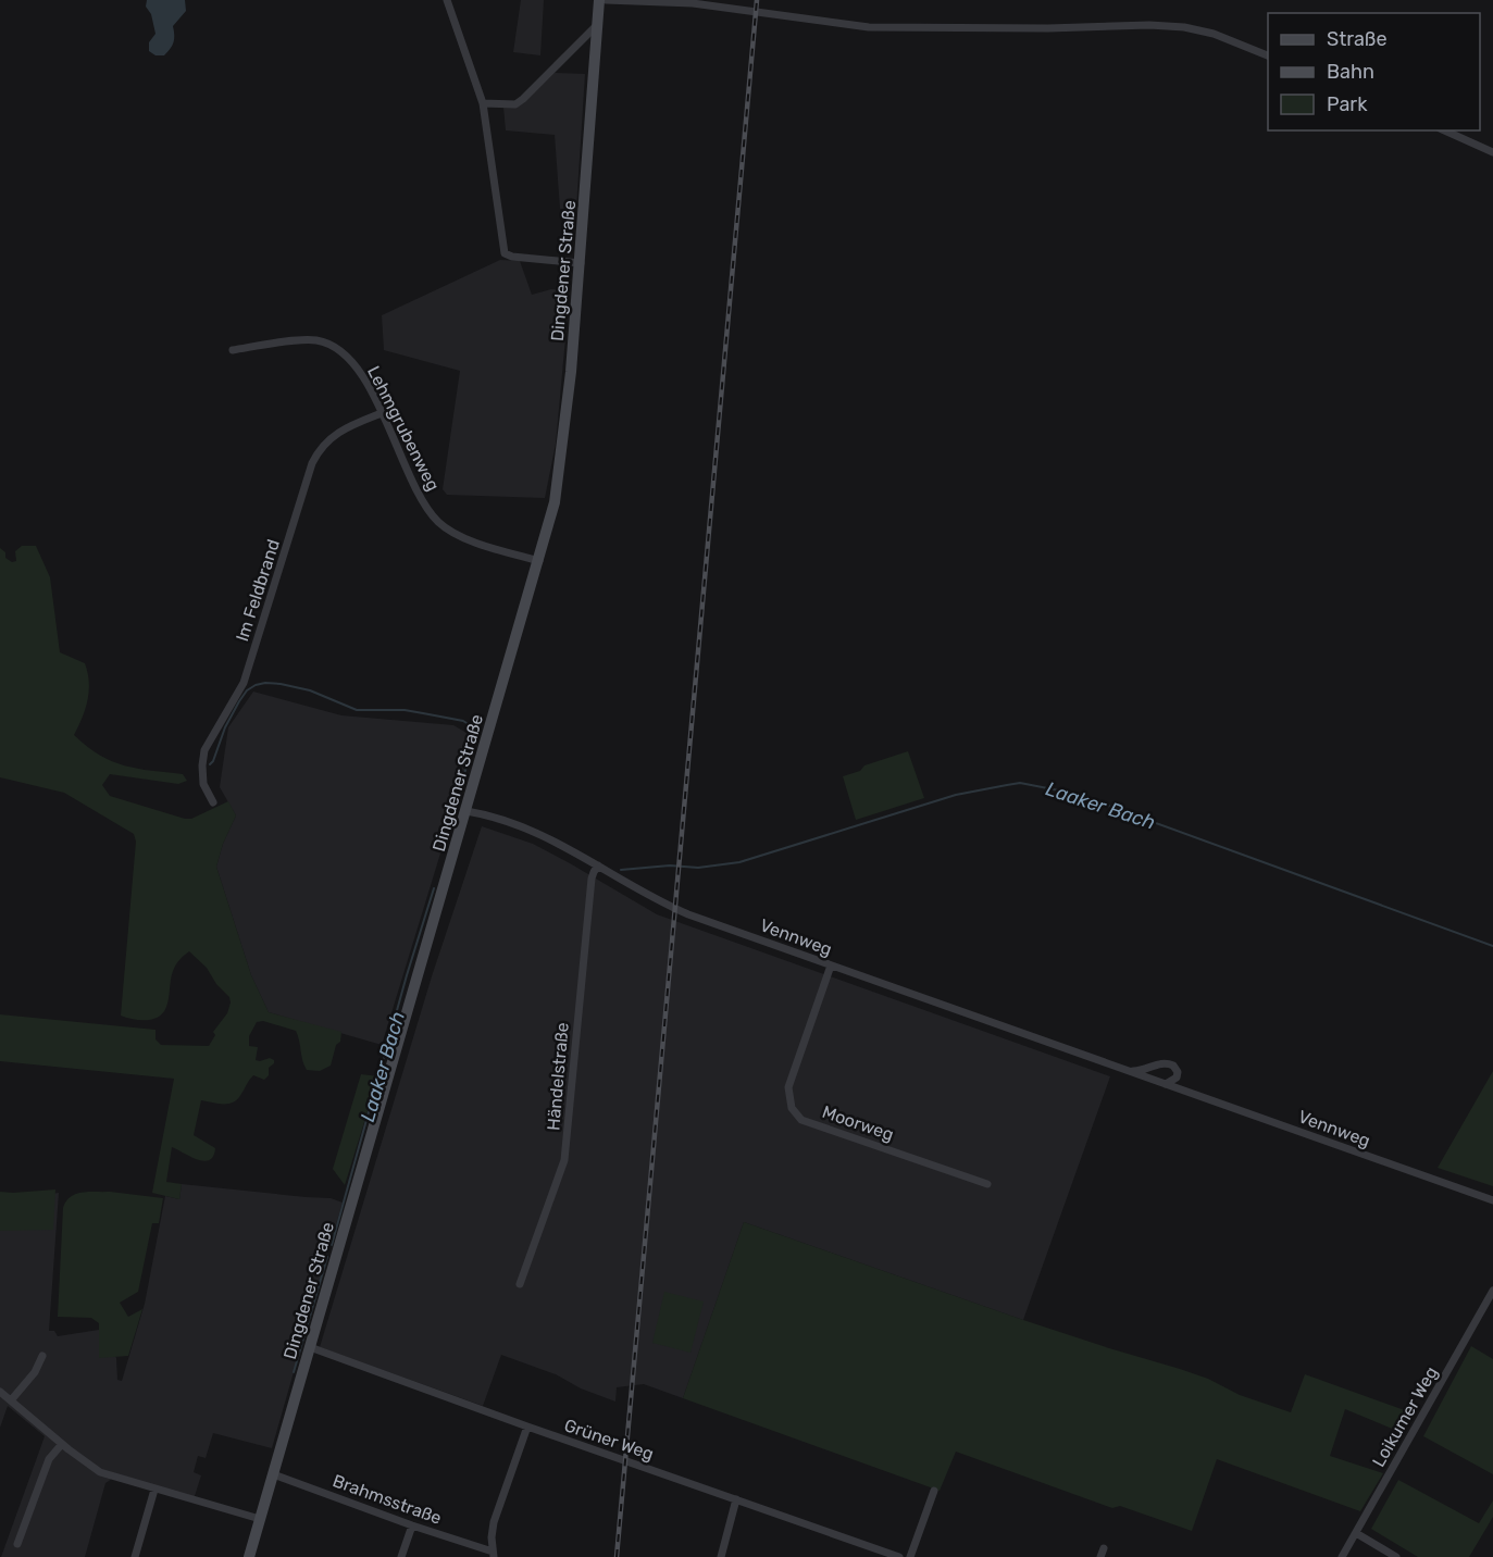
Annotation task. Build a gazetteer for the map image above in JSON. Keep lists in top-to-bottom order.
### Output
{
  "streets": {
    "main road": ["Dingdener Straße"],
    "street": [
      "Lehmgrubenweg",
      "Im Feldbrand",
      "Vennweg",
      "Händelstraße",
      "Moorweg",
      "Loikumer Weg",
      "Grüner Weg",
      "Brahmsstraße"
    ]
  },
  "crossings": [
    ["Dingdener Straße", "Lehmgrubenweg"],
    ["Dingdener Straße", "Vennweg"],
    ["Dingdener Straße", "Grüner Weg"],
    ["Dingdener Straße", "Brahmsstraße"],
    ["Lehmgrubenweg", "Im Feldbrand"],
    ["Vennweg", "Händelstraße"],
    ["Vennweg", "Moorweg"]
  ],
  "water": ["Laaker Bach"],
  "legend": ["Straße", "Bahn", "Park"]
}
